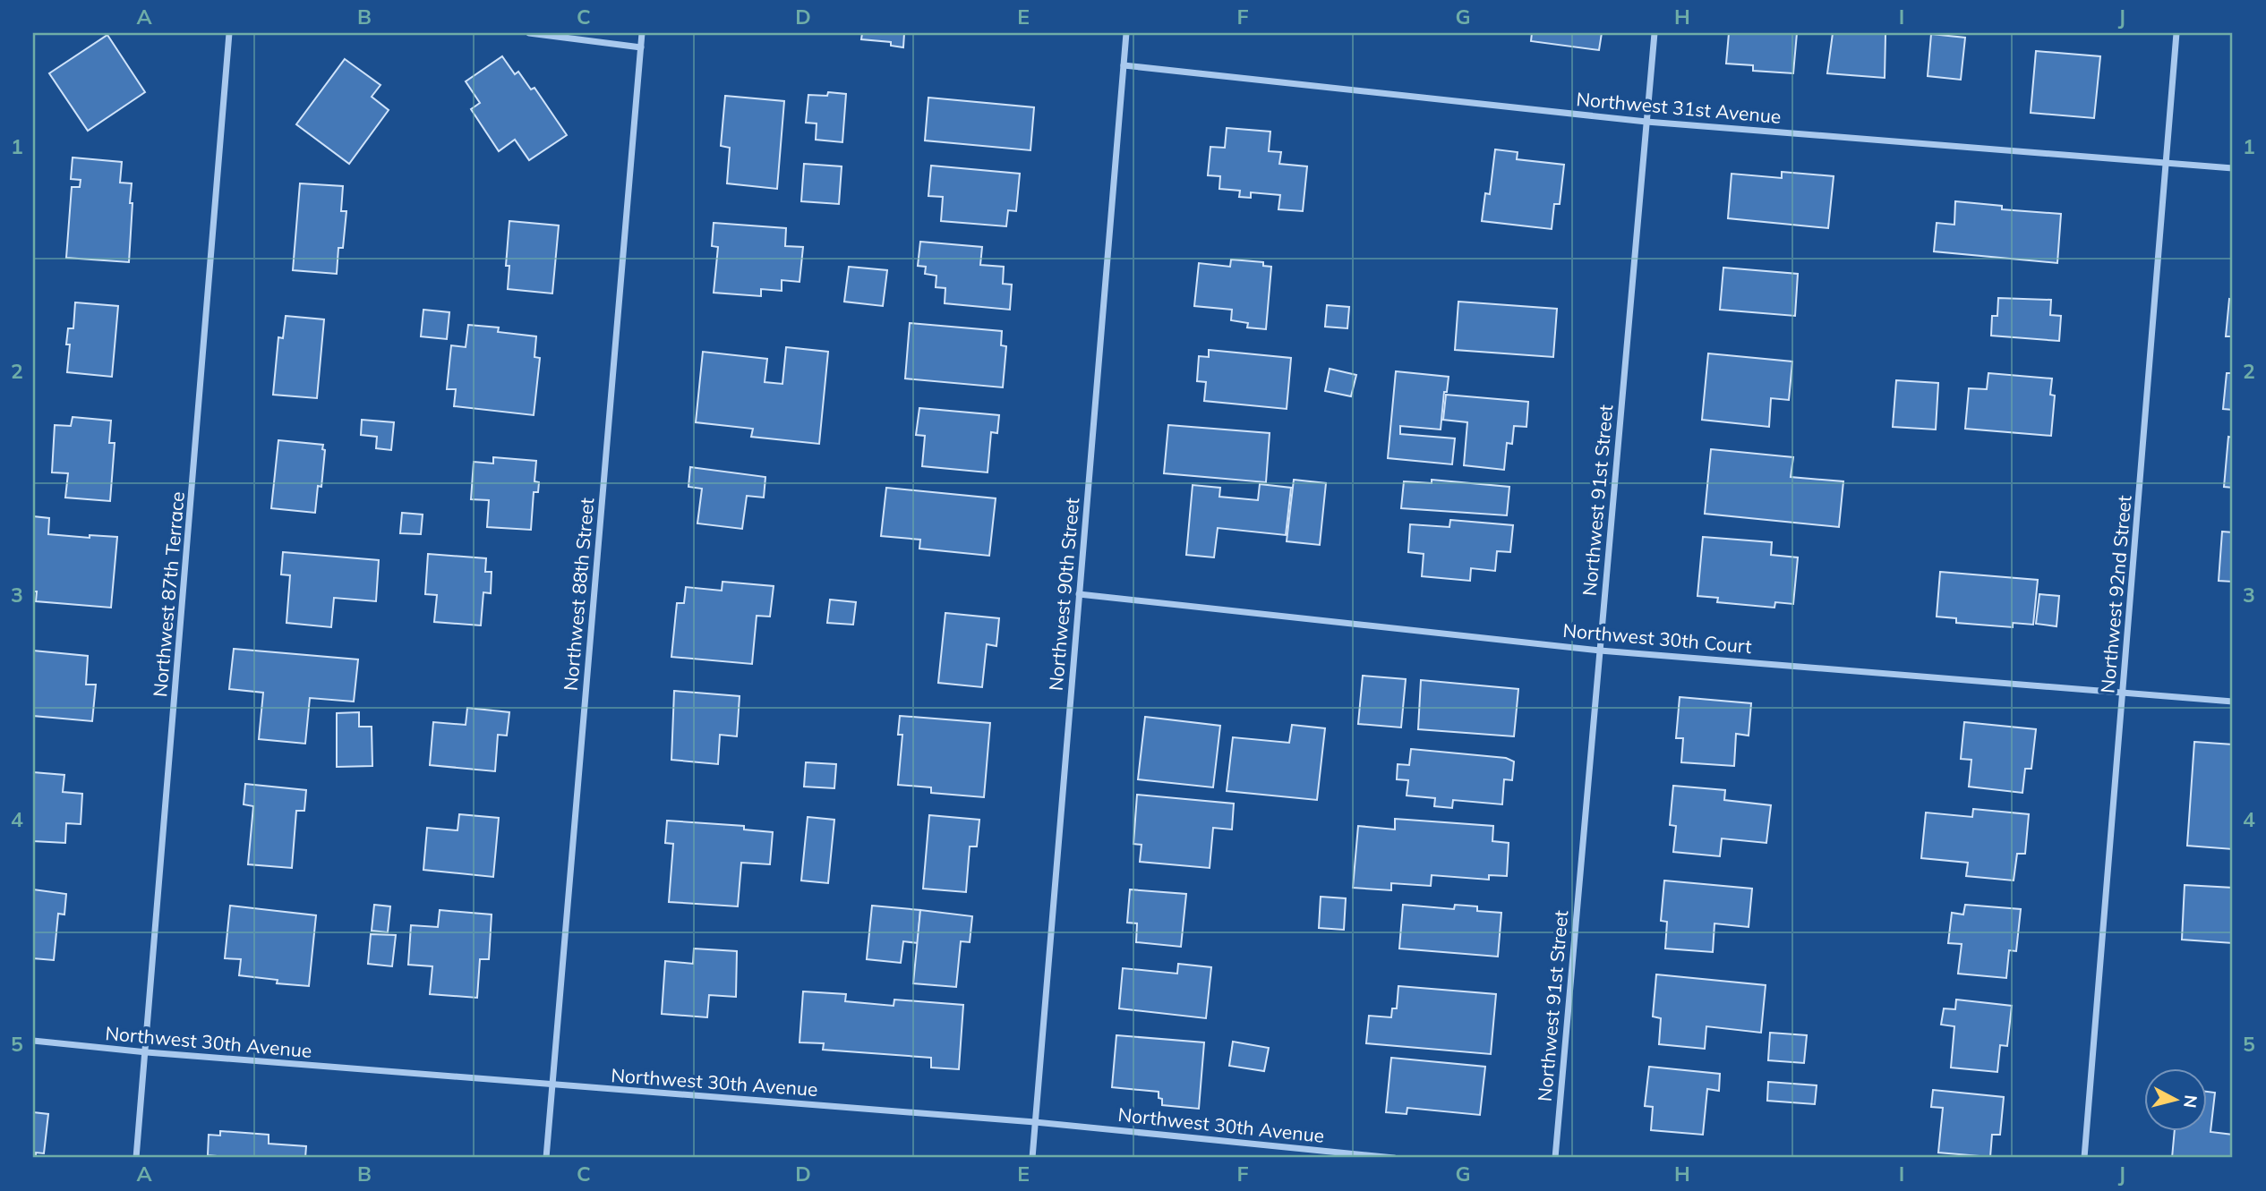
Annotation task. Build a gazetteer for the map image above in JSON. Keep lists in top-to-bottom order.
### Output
{
  "streets": {
    "street": [
      "Northwest 31st Avenue",
      "Northwest 91st Street",
      "Northwest 87th Terrace",
      "Northwest 88th Street",
      "Northwest 90th Street",
      "Northwest 92nd Street",
      "Northwest 30th Court",
      "Northwest 30th Avenue"
    ]
  },
  "crossings": [
    ["Northwest 31st Avenue", "Northwest 91st Street"],
    ["Northwest 31st Avenue", "Northwest 90th Street"],
    ["Northwest 31st Avenue", "Northwest 92nd Street"],
    ["Northwest 91st Street", "Northwest 30th Court"],
    ["Northwest 87th Terrace", "Northwest 30th Avenue"],
    ["Northwest 88th Street", "Northwest 30th Avenue"],
    ["Northwest 90th Street", "Northwest 30th Court"],
    ["Northwest 90th Street", "Northwest 30th Avenue"],
    ["Northwest 92nd Street", "Northwest 30th Court"]
  ],
  "north": "right",
  "grid": {
    "columns": [
      "A",
      "B",
      "C",
      "D",
      "E",
      "F",
      "G",
      "H",
      "I",
      "J"
    ],
    "rows": [
      "1",
      "2",
      "3",
      "4",
      "5"
    ]
  }
}
